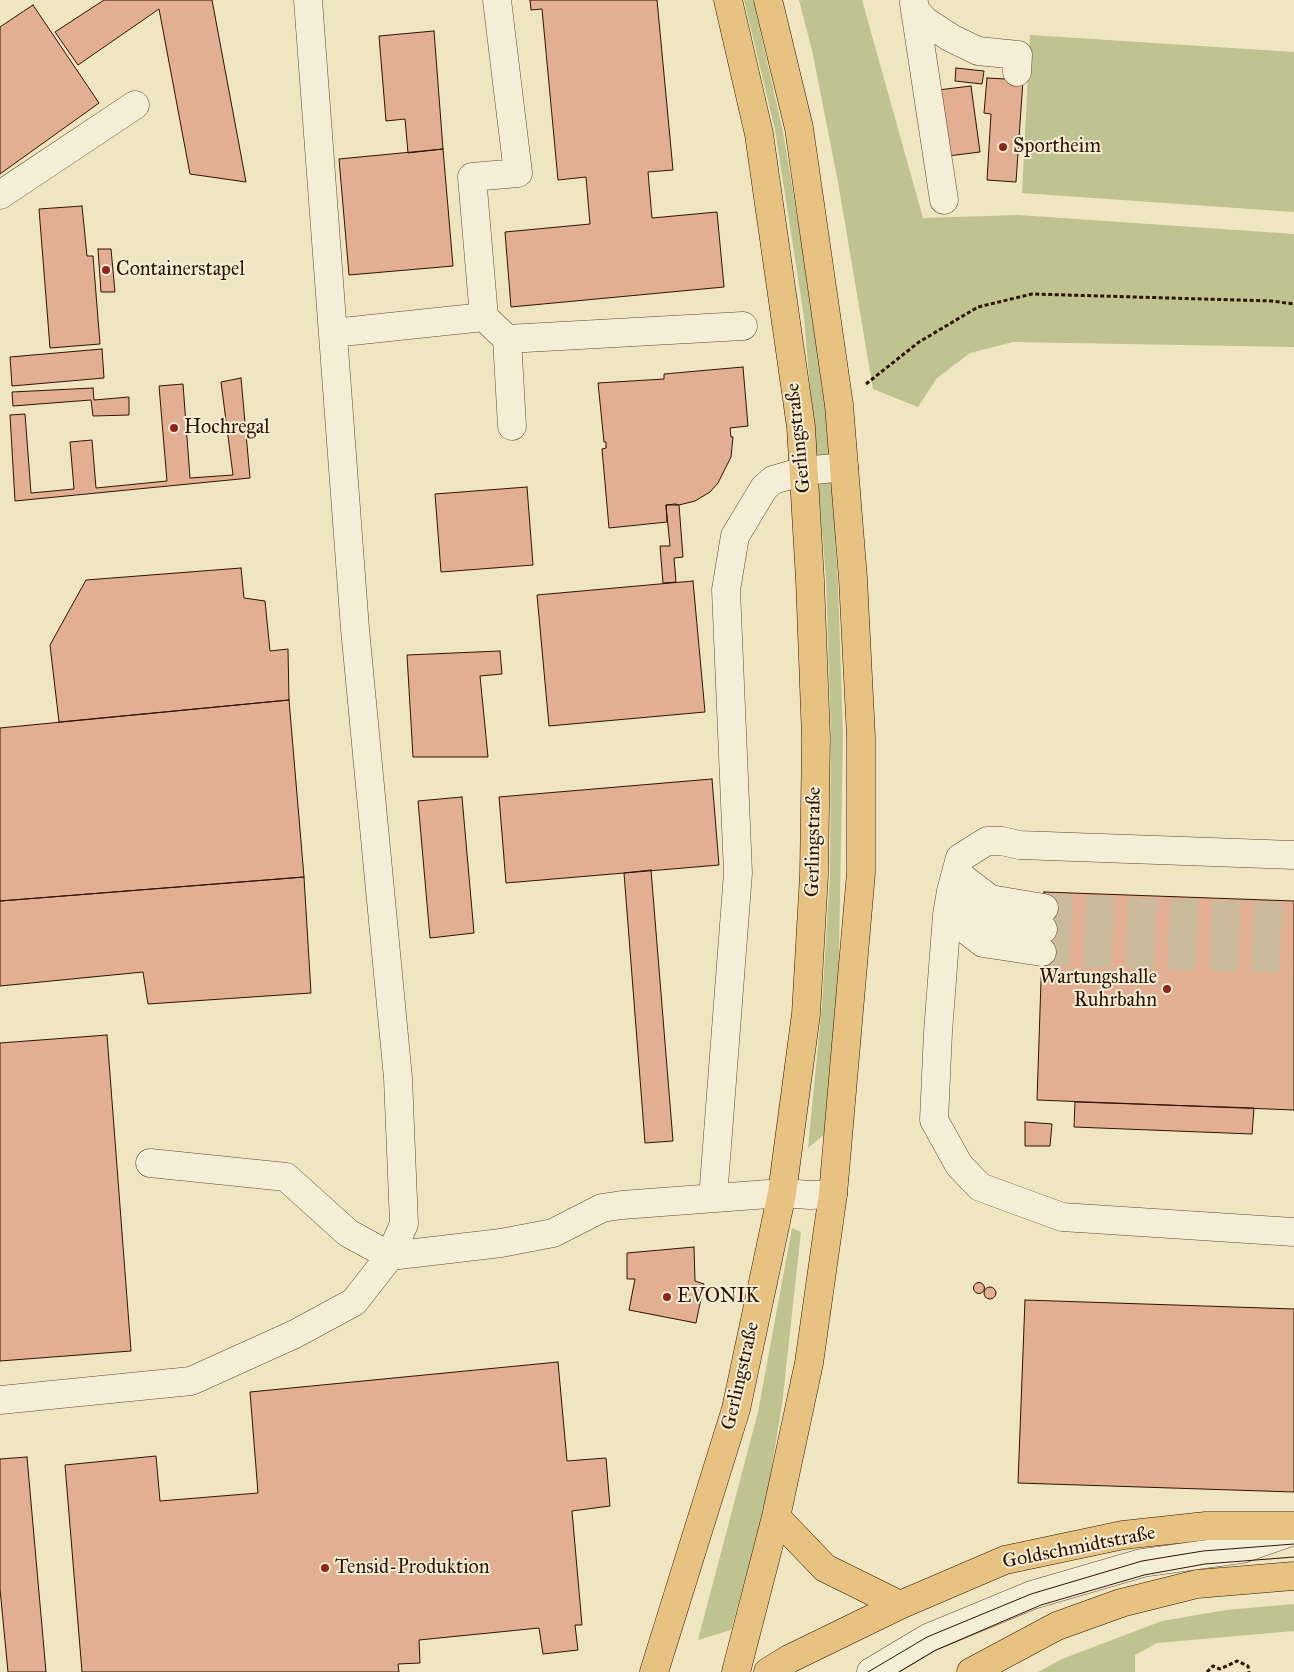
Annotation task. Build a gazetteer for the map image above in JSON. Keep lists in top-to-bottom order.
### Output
{
  "streets": {
    "main road": ["Gerlingstraße", "Goldschmidtstraße"]
  },
  "places": [
    "Sportheim",
    "Containerstapel",
    "Hochregal",
    "Wartungshalle Ruhrbahn",
    "EVONIK",
    "Tensid-Produktion"
  ]
}
